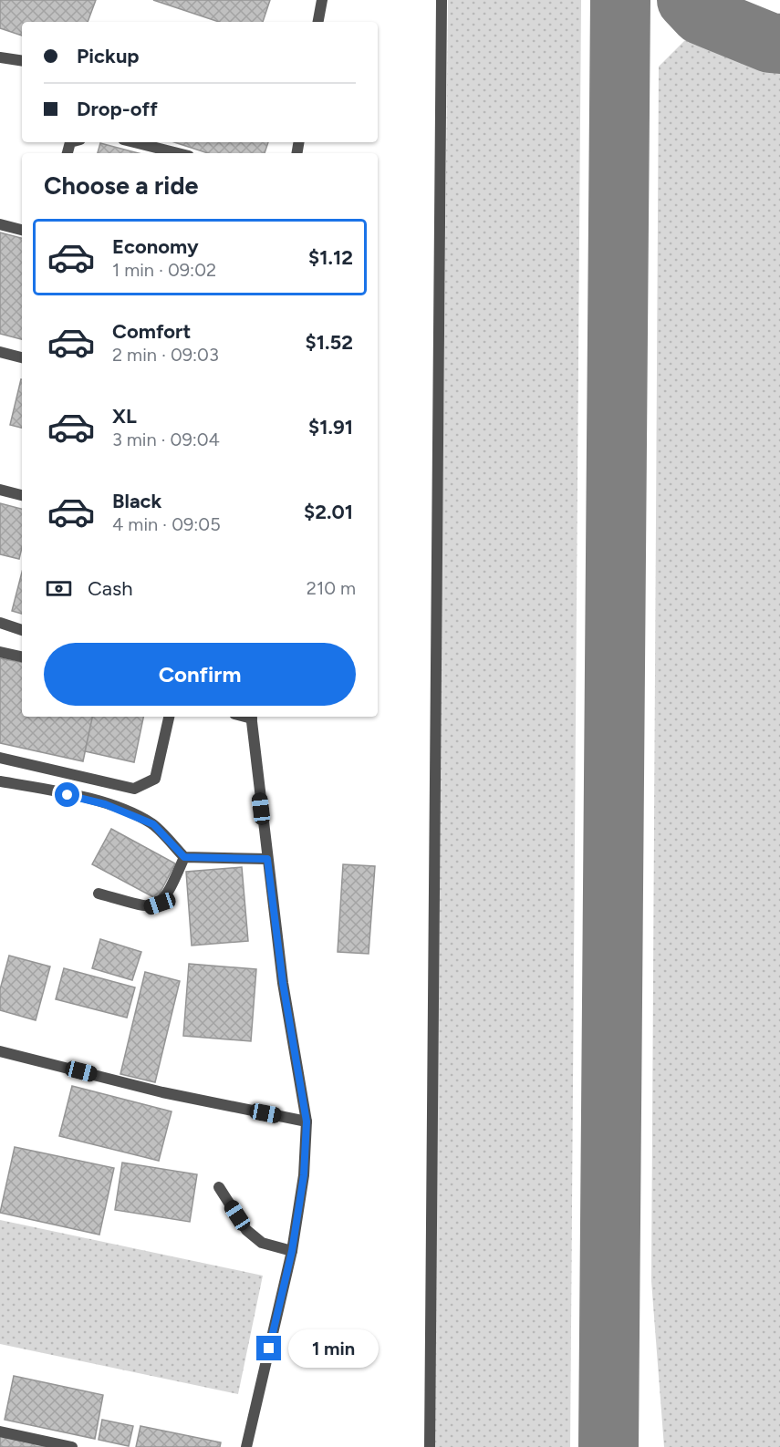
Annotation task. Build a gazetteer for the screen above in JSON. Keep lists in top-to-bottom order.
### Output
{
  "page": {
    "banner": ["Pickup", "Drop-off"],
    "heading": "Choose a ride",
    "list": [
      {
        "name": "Economy",
        "note": "1 min · 09:02",
        "value": "$1.12"
      },
      {
        "name": "Comfort",
        "note": "2 min · 09:03",
        "value": "$1.52"
      },
      {
        "name": "XL",
        "note": "3 min · 09:04",
        "value": "$1.91"
      },
      {
        "name": "Black",
        "note": "4 min · 09:05",
        "value": "$2.01"
      }
    ],
    "pay": ["Cash", "210 m"],
    "buttons": "Confirm",
    "bubble": "1 min"
  }
}
